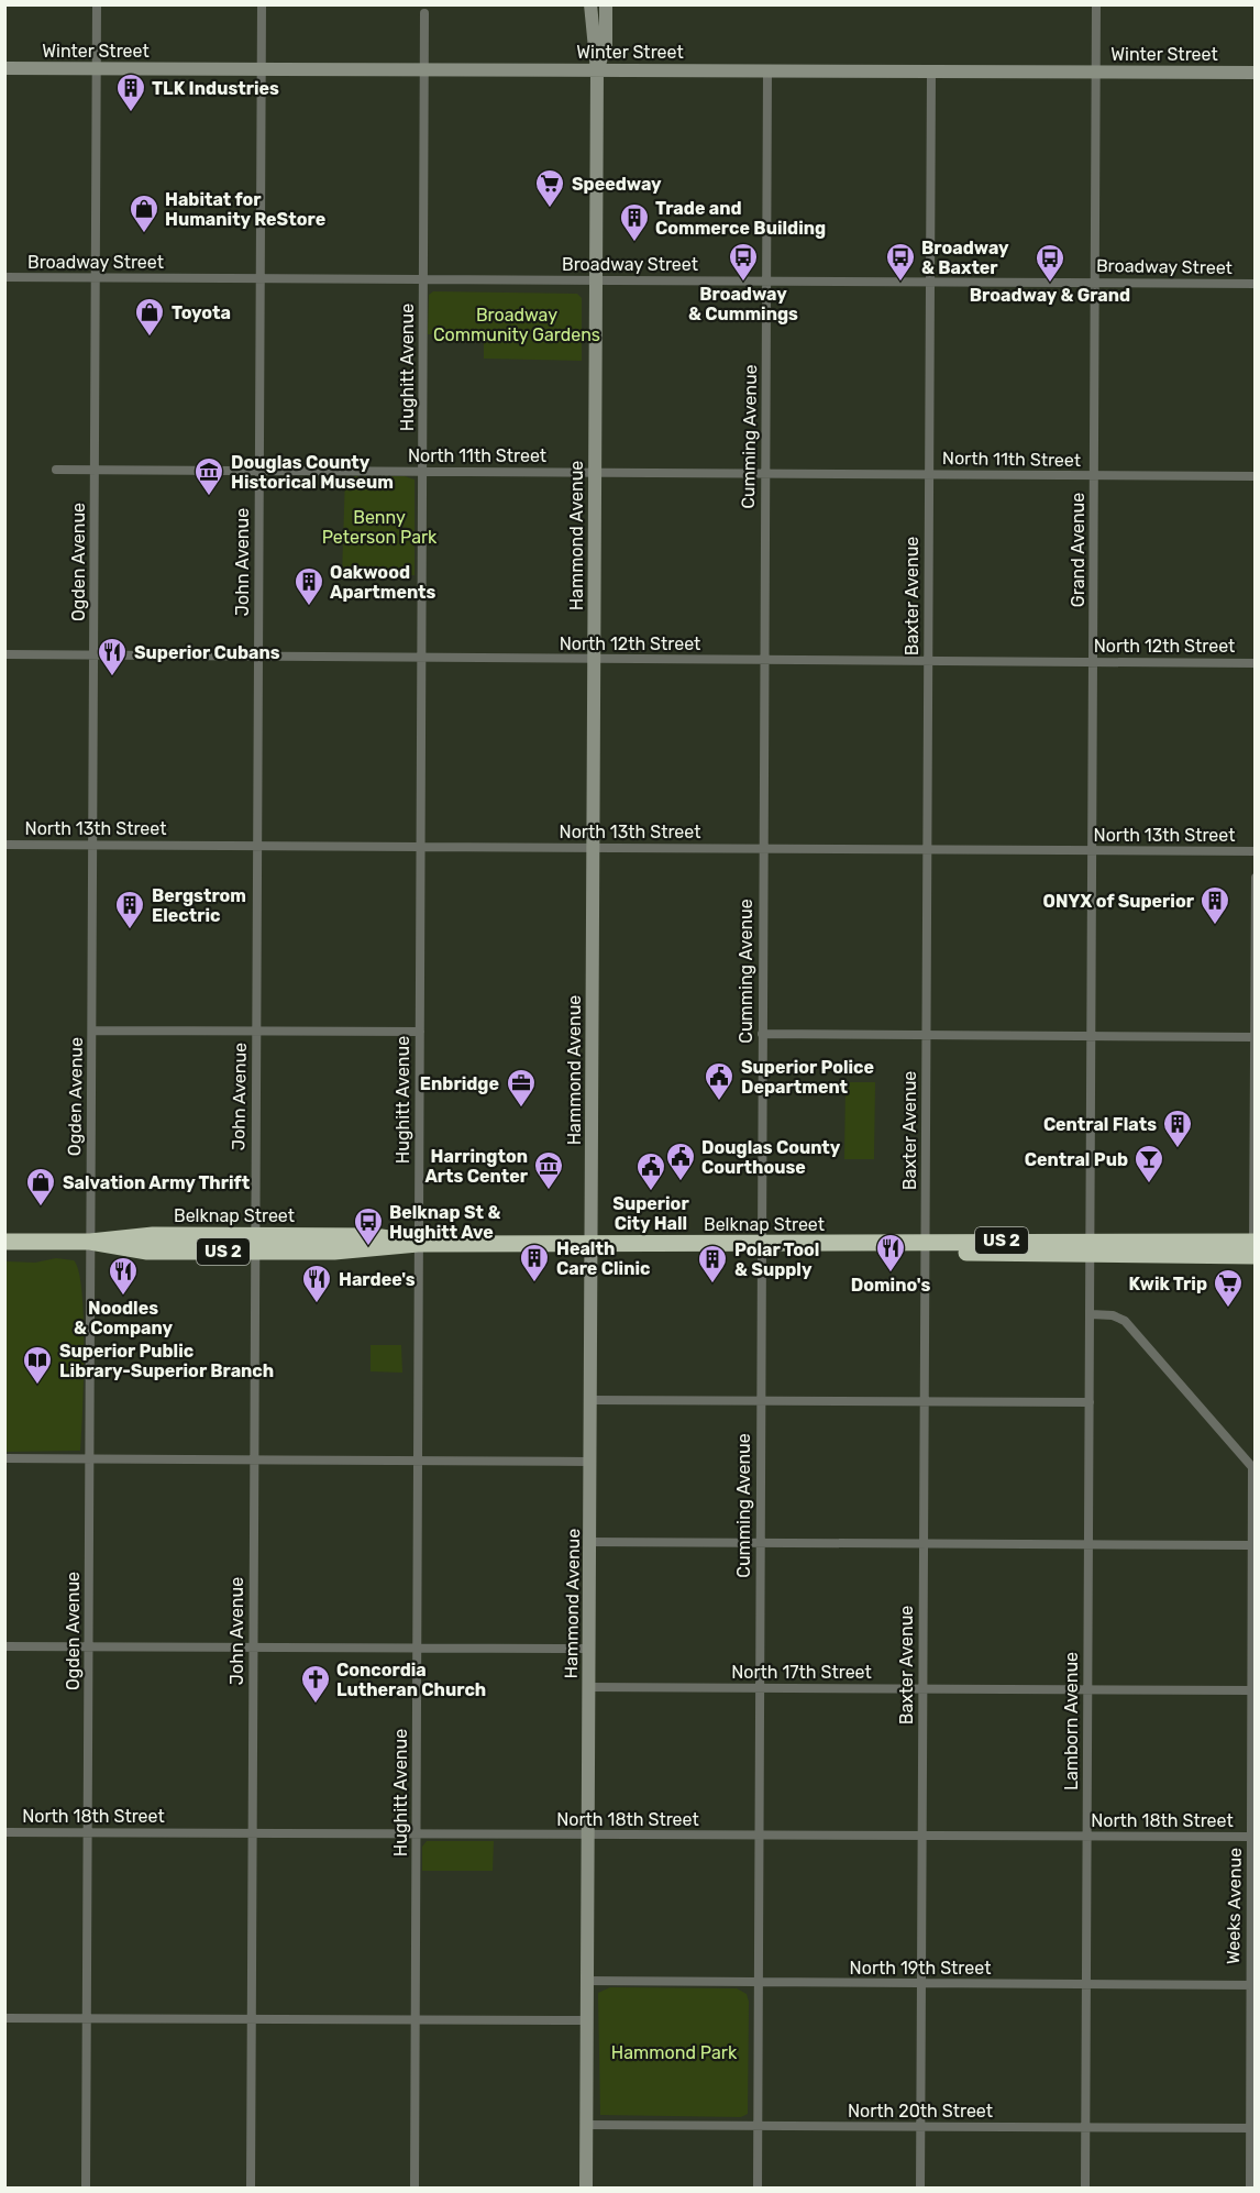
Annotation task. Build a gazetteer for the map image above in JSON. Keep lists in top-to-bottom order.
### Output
{
  "streets": {
    "highway": ["Belknap Street", "US 2"],
    "street": [
      "Winter Street",
      "Broadway Street",
      "Hughitt Avenue",
      "Cumming Avenue",
      "North 11th Street",
      "Hammond Avenue",
      "Grand Avenue",
      "Ogden Avenue",
      "John Avenue",
      "Baxter Avenue",
      "North 12th Street",
      "North 13th Street",
      "North 17th Street",
      "Lamborn Avenue",
      "North 18th Street",
      "Weeks Avenue",
      "North 19th Street",
      "North 20th Street"
    ]
  },
  "crossings": [
    ["Winter Street", "Hughitt Avenue"],
    ["Winter Street", "Cumming Avenue"],
    ["Winter Street", "Hammond Avenue"],
    ["Winter Street", "Grand Avenue"],
    ["Winter Street", "Ogden Avenue"],
    ["Winter Street", "John Avenue"],
    ["Winter Street", "Baxter Avenue"],
    ["Broadway Street", "Hughitt Avenue"],
    ["Broadway Street", "Cumming Avenue"],
    ["Broadway Street", "Hammond Avenue"],
    ["Broadway Street", "Grand Avenue"],
    ["Broadway Street", "Ogden Avenue"],
    ["Broadway Street", "John Avenue"],
    ["Broadway Street", "Baxter Avenue"],
    ["Hughitt Avenue", "North 11th Street"],
    ["Hughitt Avenue", "North 12th Street"],
    ["Hughitt Avenue", "North 13th Street"],
    ["Hughitt Avenue", "Belknap Street"],
    ["Hughitt Avenue", "North 18th Street"],
    ["Cumming Avenue", "North 11th Street"],
    ["Cumming Avenue", "North 12th Street"],
    ["Cumming Avenue", "North 13th Street"],
    ["Cumming Avenue", "Belknap Street"],
    ["Cumming Avenue", "North 17th Street"],
    ["Cumming Avenue", "North 18th Street"],
    ["Cumming Avenue", "North 19th Street"],
    ["Cumming Avenue", "North 20th Street"],
    ["North 11th Street", "Hammond Avenue"],
    ["North 11th Street", "Grand Avenue"],
    ["North 11th Street", "Ogden Avenue"],
    ["North 11th Street", "John Avenue"],
    ["North 11th Street", "Baxter Avenue"],
    ["Hammond Avenue", "North 12th Street"],
    ["Hammond Avenue", "North 13th Street"],
    ["Hammond Avenue", "Belknap Street"],
    ["Hammond Avenue", "North 17th Street"],
    ["Hammond Avenue", "North 18th Street"],
    ["Hammond Avenue", "North 19th Street"],
    ["Hammond Avenue", "North 20th Street"],
    ["Grand Avenue", "North 12th Street"],
    ["Grand Avenue", "North 13th Street"],
    ["Grand Avenue", "Belknap Street"],
    ["Grand Avenue", "Lamborn Avenue"],
    ["Ogden Avenue", "North 12th Street"],
    ["Ogden Avenue", "North 13th Street"],
    ["Ogden Avenue", "Belknap Street"],
    ["Ogden Avenue", "North 18th Street"],
    ["John Avenue", "North 12th Street"],
    ["John Avenue", "North 13th Street"],
    ["John Avenue", "Belknap Street"],
    ["John Avenue", "North 18th Street"],
    ["Baxter Avenue", "North 12th Street"],
    ["Baxter Avenue", "North 13th Street"],
    ["Baxter Avenue", "Belknap Street"],
    ["Baxter Avenue", "North 17th Street"],
    ["Baxter Avenue", "North 18th Street"],
    ["Baxter Avenue", "North 19th Street"],
    ["Baxter Avenue", "North 20th Street"],
    ["Belknap Street", "Lamborn Avenue"],
    ["North 17th Street", "Lamborn Avenue"],
    ["North 17th Street", "Weeks Avenue"],
    ["Lamborn Avenue", "North 18th Street"],
    ["Lamborn Avenue", "North 19th Street"],
    ["Lamborn Avenue", "North 20th Street"],
    ["North 18th Street", "Weeks Avenue"],
    ["Weeks Avenue", "North 19th Street"],
    ["Weeks Avenue", "North 20th Street"]
  ],
  "parks": ["Broadway Community Gardens", "Benny Peterson Park", "Hammond Park"],
  "places": {
    "building": [
      "TLK Industries",
      "Trade and Commerce Building",
      "Oakwood Apartments",
      "ONYX of Superior",
      "Bergstrom Electric",
      "Central Flats",
      "Health Care Clinic",
      "Polar Tool & Supply"
    ],
    "supermarket": ["Speedway", "Kwik Trip"],
    "shop": ["Habitat for Humanity ReStore", "Toyota", "Salvation Army Thrift"],
    "bus stop": [
      "Broadway & Cummings",
      "Broadway & Baxter",
      "Broadway & Grand",
      "Belknap St & Hughitt Ave"
    ],
    "museum": ["Douglas County Historical Museum", "Harrington Arts Center"],
    "restaurant": [
      "Superior Cubans",
      "Domino's",
      "Noodles & Company",
      "Hardee's"
    ],
    "public building": ["Superior Police Department", "Douglas County Courthouse", "Superior City Hall"],
    "office": ["Enbridge"],
    "bar": ["Central Pub"],
    "library": ["Superior Public Library-Superior Branch"],
    "church": ["Concordia Lutheran Church"]
  }
}
